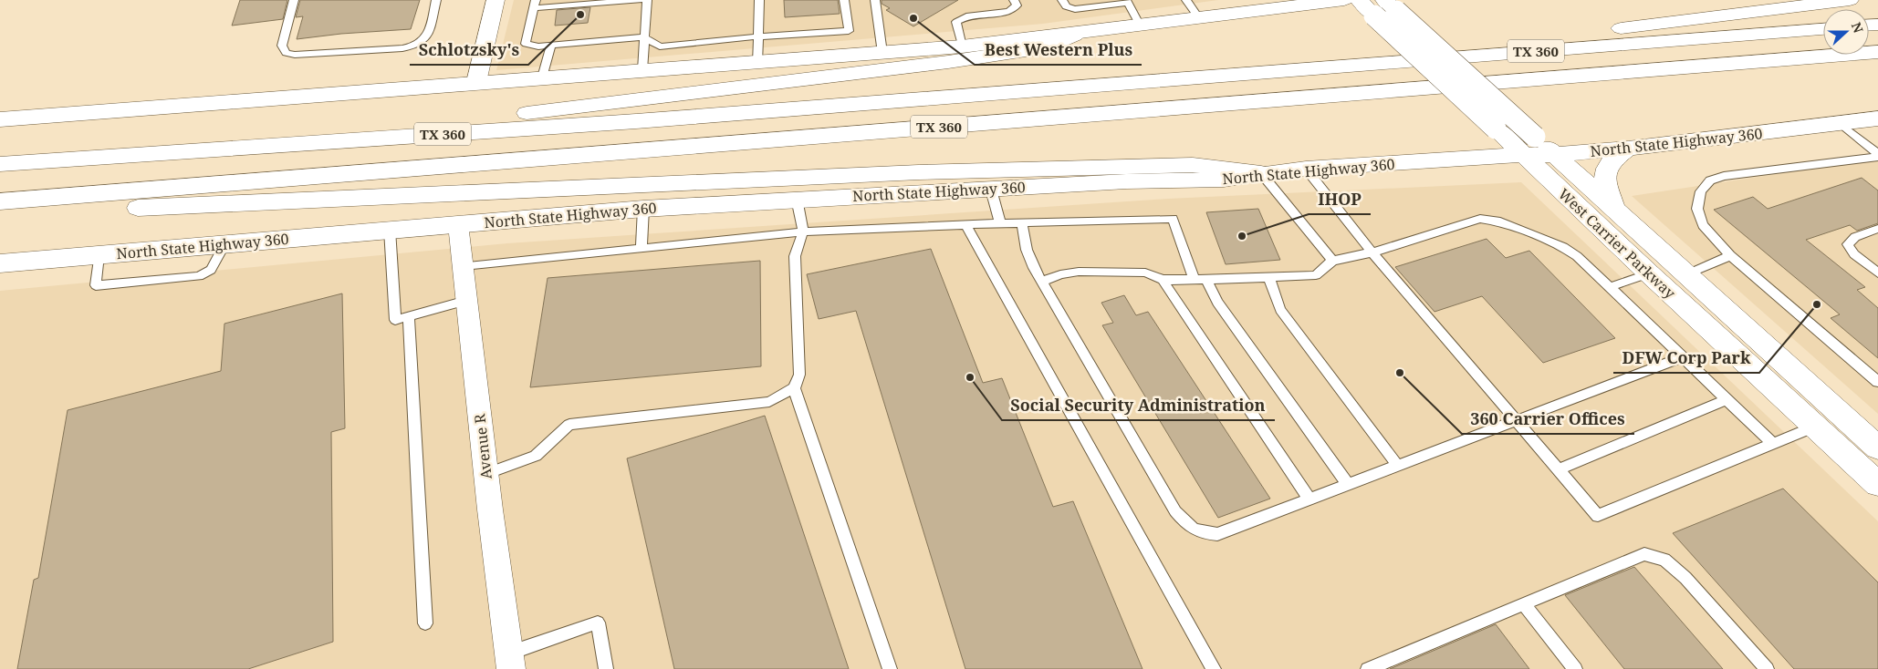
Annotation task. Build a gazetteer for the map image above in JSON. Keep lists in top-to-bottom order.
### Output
{
  "streets": {
    "main road": ["TX 360", "North State Highway 360", "West Carrier Parkway"],
    "street": ["Avenue R"]
  },
  "crossings": [
    ["North State Highway 360", "West Carrier Parkway"],
    ["North State Highway 360", "Avenue R"]
  ],
  "places": [
    "Schlotzsky's",
    "Best Western Plus",
    "IHOP",
    "DFW Corp Park",
    "360 Carrier Offices",
    "Social Security Administration"
  ],
  "north": "right"
}
